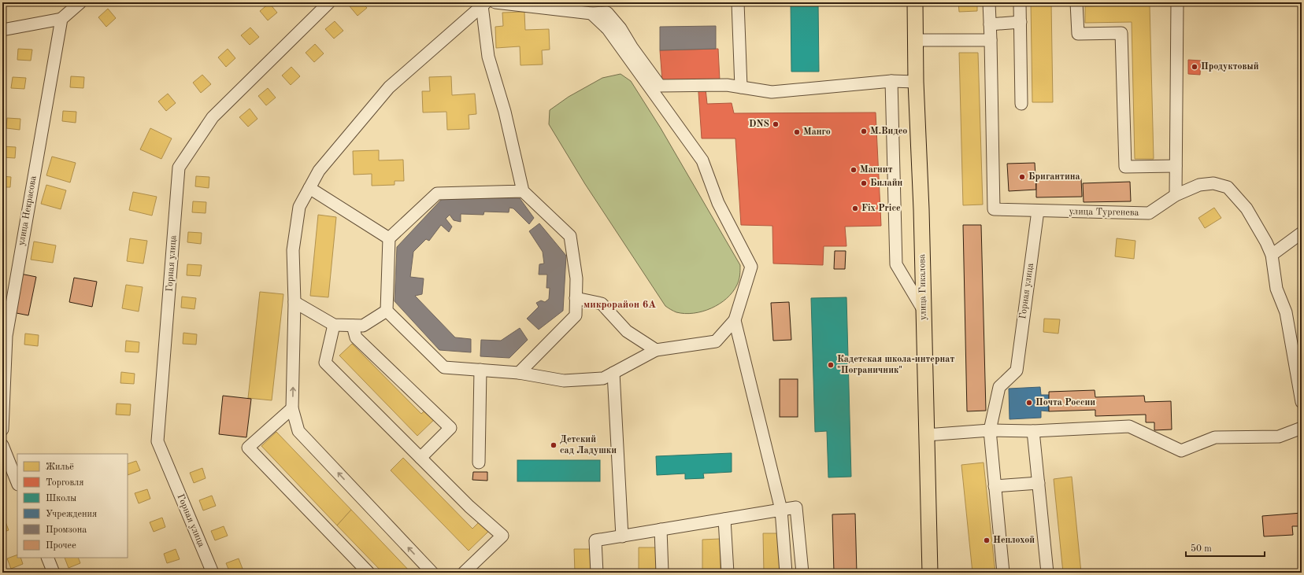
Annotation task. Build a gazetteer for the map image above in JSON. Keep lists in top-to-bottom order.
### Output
{
  "streets": {
    "main road": ["улица Гикалова"],
    "street": ["улица Некрасова", "улица Тургенева", "Горная улица"]
  },
  "crossings": [
    ["улица Тургенева", "Горная улица"]
  ],
  "districts": ["микрорайон 6А"],
  "places": [
    "Продуктовый",
    "DNS",
    "М.Видео",
    "Манго",
    "Магнит",
    "Бригантина",
    "Билайн",
    "Fix Price",
    "Кадетская школа-интернат \"Пограничник\"",
    "Почта России",
    "Детский сад Ладушки",
    "Неплохой"
  ],
  "legend": [
    "Жильё",
    "Торговля",
    "Школы",
    "Учреждения",
    "Промзона",
    "Прочее"
  ],
  "scale_bar": "50 m"
}
